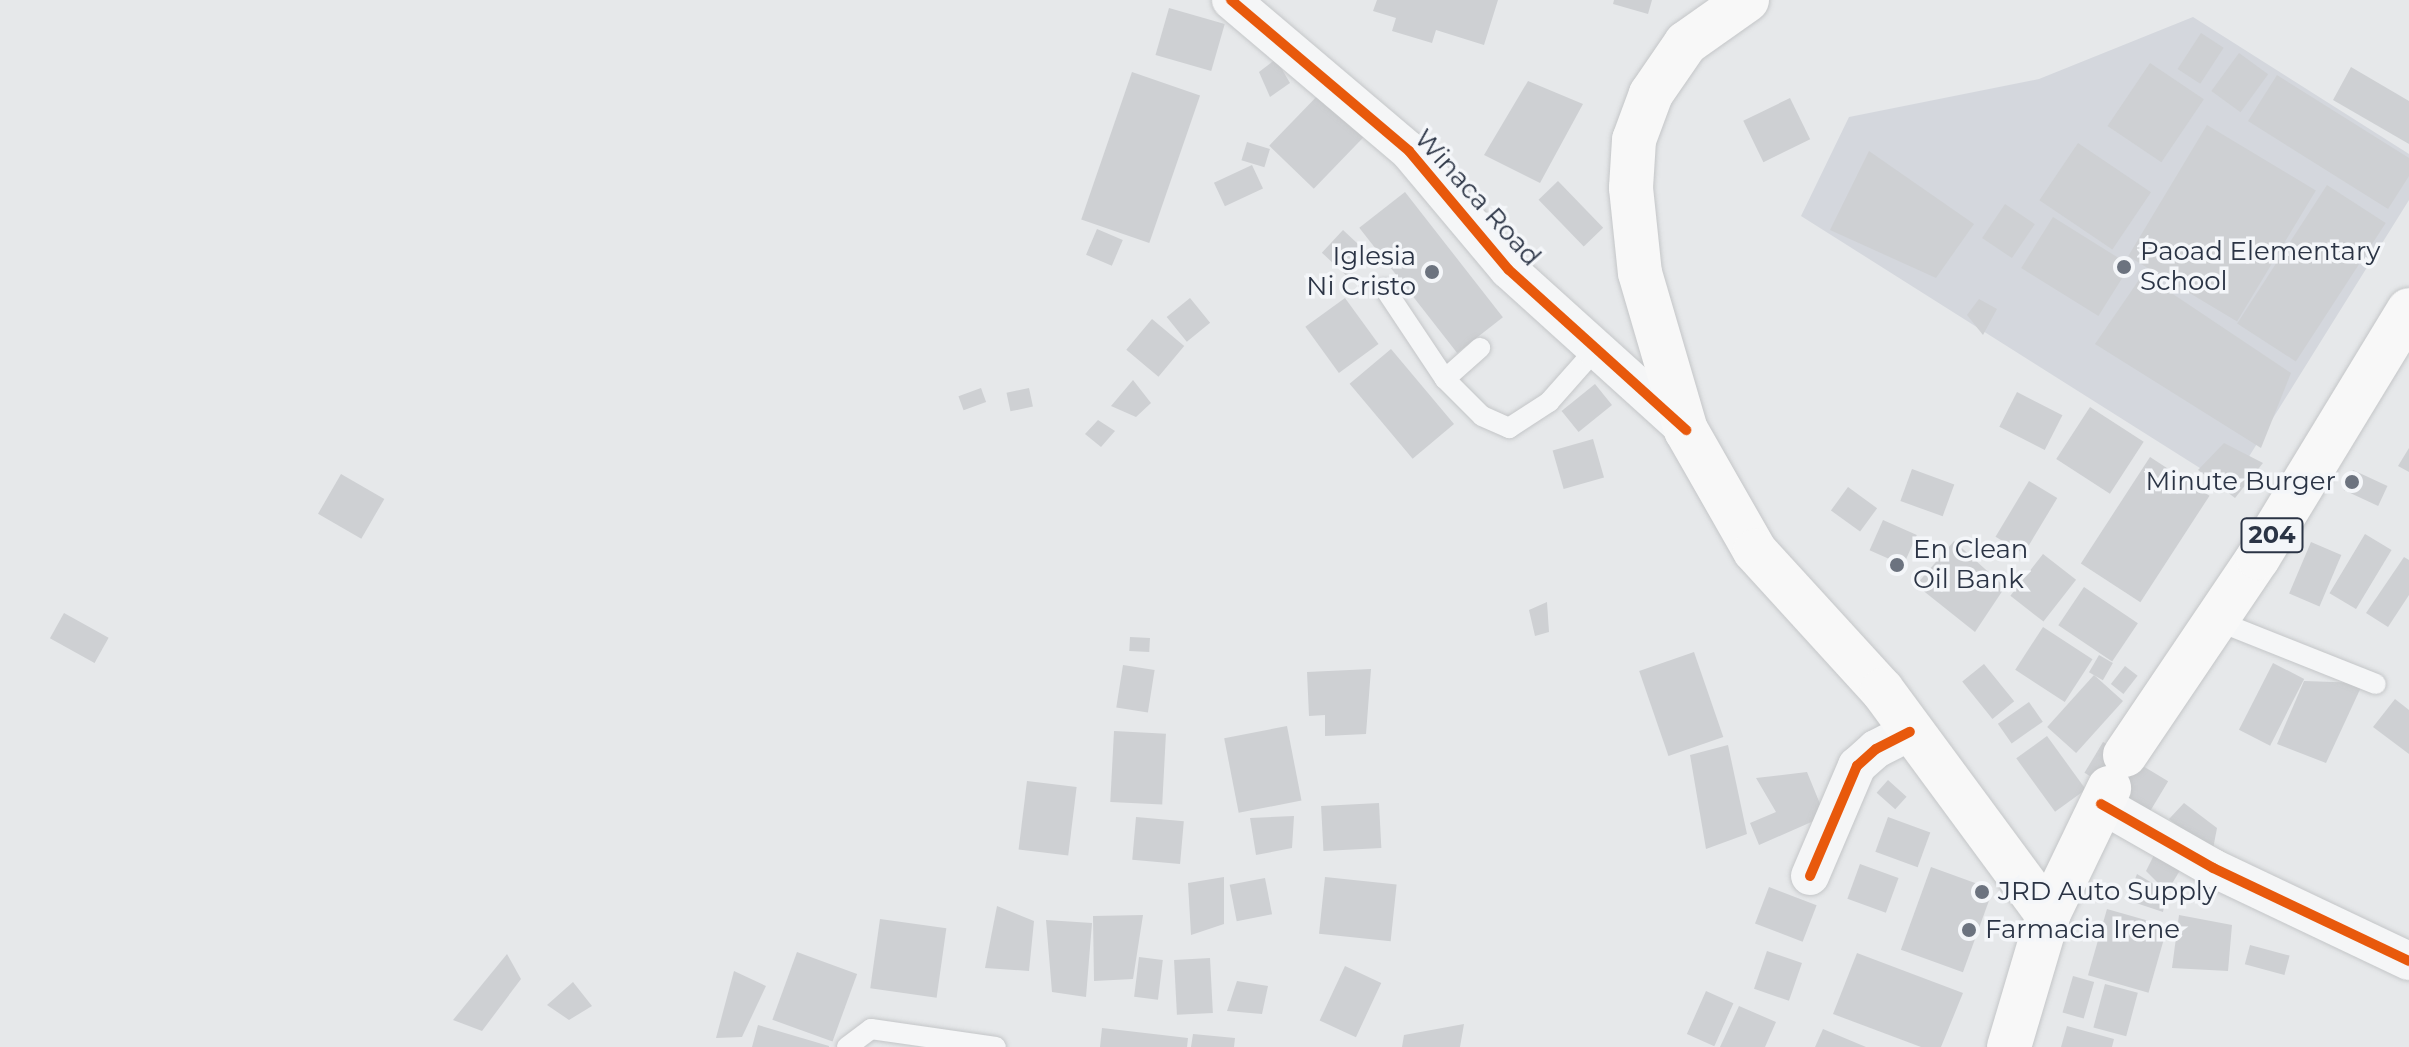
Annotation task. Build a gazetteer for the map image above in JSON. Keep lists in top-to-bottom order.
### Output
{
  "streets": {
    "main road": ["204"],
    "street": ["Winaca Road"]
  },
  "places": [
    "Paoad Elementary School",
    "Iglesia Ni Cristo",
    "Minute Burger",
    "En Clean Oil Bank",
    "JRD Auto Supply",
    "Farmacia Irene"
  ]
}
